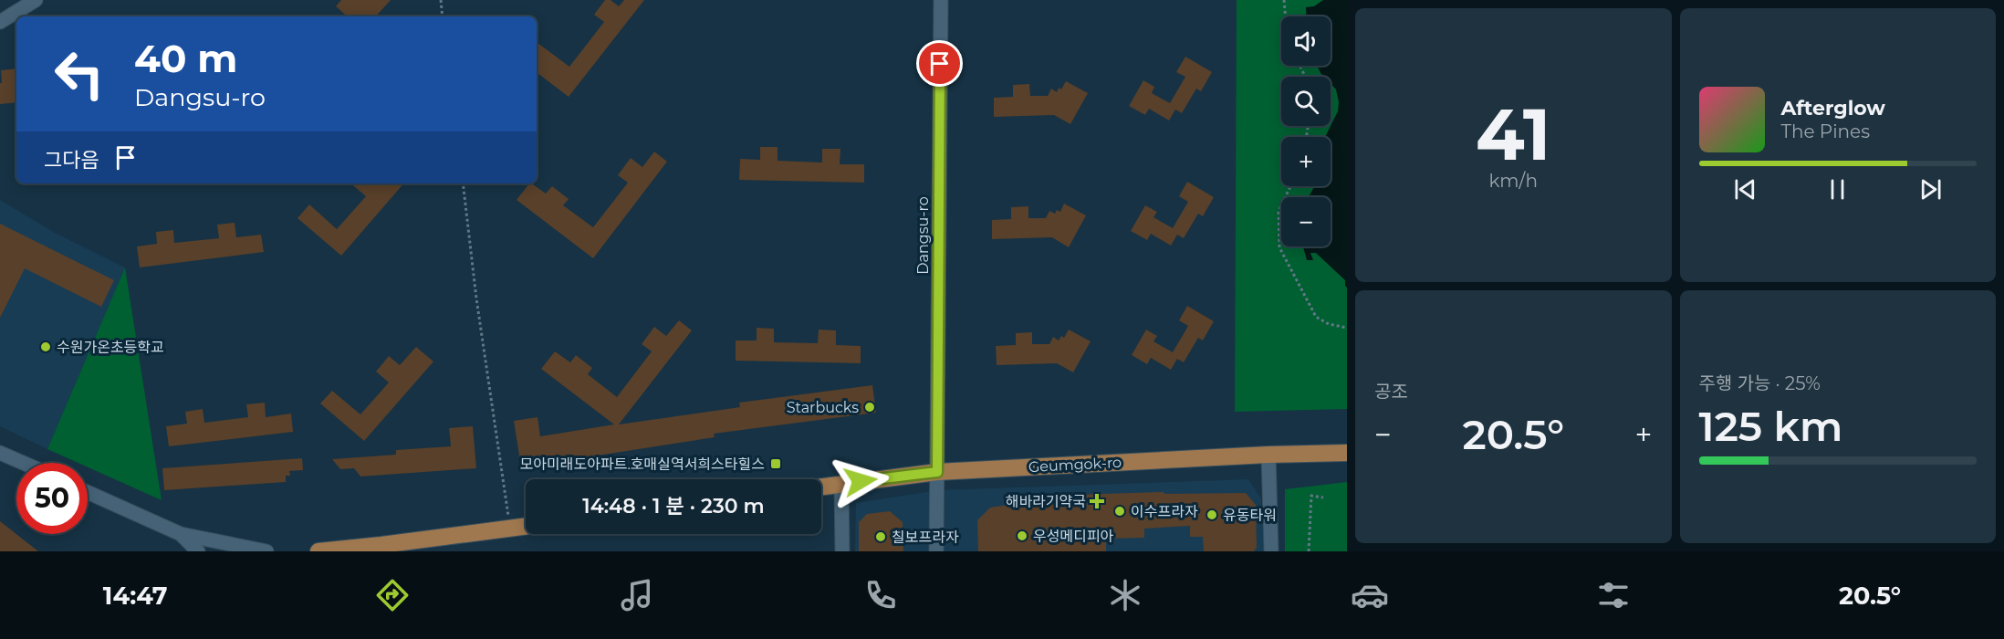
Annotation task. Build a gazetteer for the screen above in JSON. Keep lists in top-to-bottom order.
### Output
{
  "streets": {
    "main road": ["Geumgok-ro"],
    "street": ["Dangsu-ro"]
  },
  "crossings": [
    ["Dangsu-ro", "Geumgok-ro"]
  ],
  "places": {
    "other": [
      "수원가온초등학교",
      "Starbucks",
      "이수프라자",
      "유동타워",
      "우성메디피아",
      "칠보프라자"
    ],
    "transit": ["모아미래도아파트.호매실역서희스타힐스"],
    "health": ["해바라기약국"]
  },
  "page": {
    "tile": [
      ["41", "km/h"],
      "공조",
      ["주행 가능 · 25%", "125 km"]
    ],
    "map_buttons": ["+", "−"],
    "turn": ["40 m", "Dangsu-ro"],
    "song": ["Afterglow", "The Pines"],
    "then": "그다음",
    "heat": ["−", "20.5°", "+"],
    "limit": "50",
    "trip": "14:48 · 1 분 · 230 m",
    "tabs": ["14:47", "20.5°"]
  }
}
